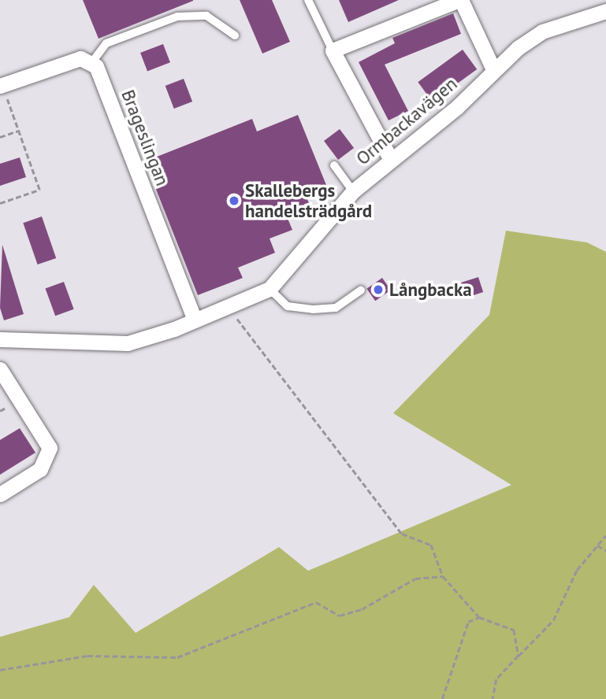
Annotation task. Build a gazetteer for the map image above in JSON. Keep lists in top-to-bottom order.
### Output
{
  "streets": {
    "street": ["Ormbackavägen", "Brageslingan"]
  },
  "crossings": [
    ["Ormbackavägen", "Brageslingan"]
  ],
  "places": ["Skallebergs handelsträdgård", "Långbacka"]
}
